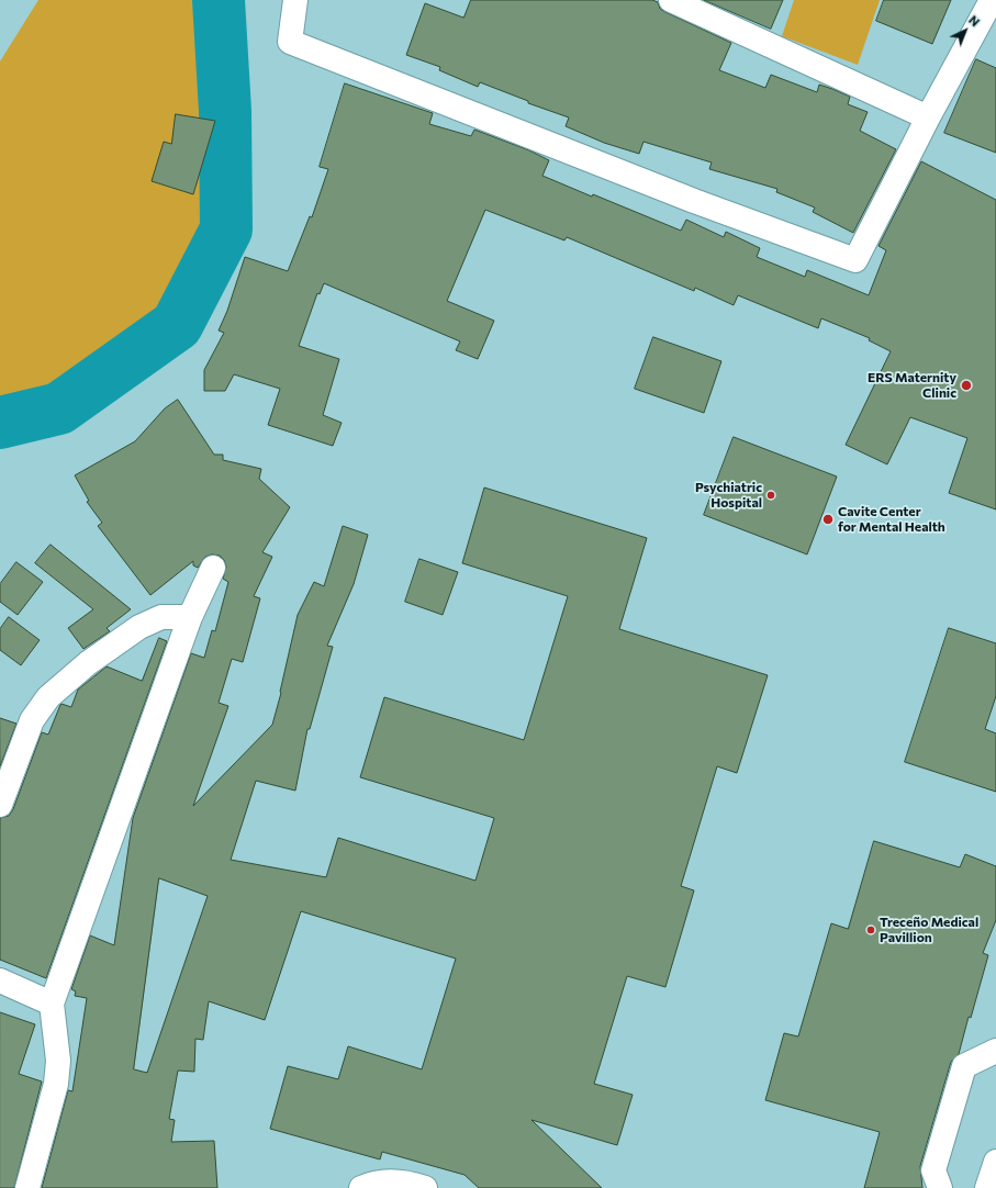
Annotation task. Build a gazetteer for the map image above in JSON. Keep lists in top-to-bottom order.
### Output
{
  "places": [
    "ERS Maternity Clinic",
    "Psychiatric Hospital",
    "Cavite Center for Mental Health",
    "Treceño Medical Pavillion"
  ],
  "north": "top right"
}
